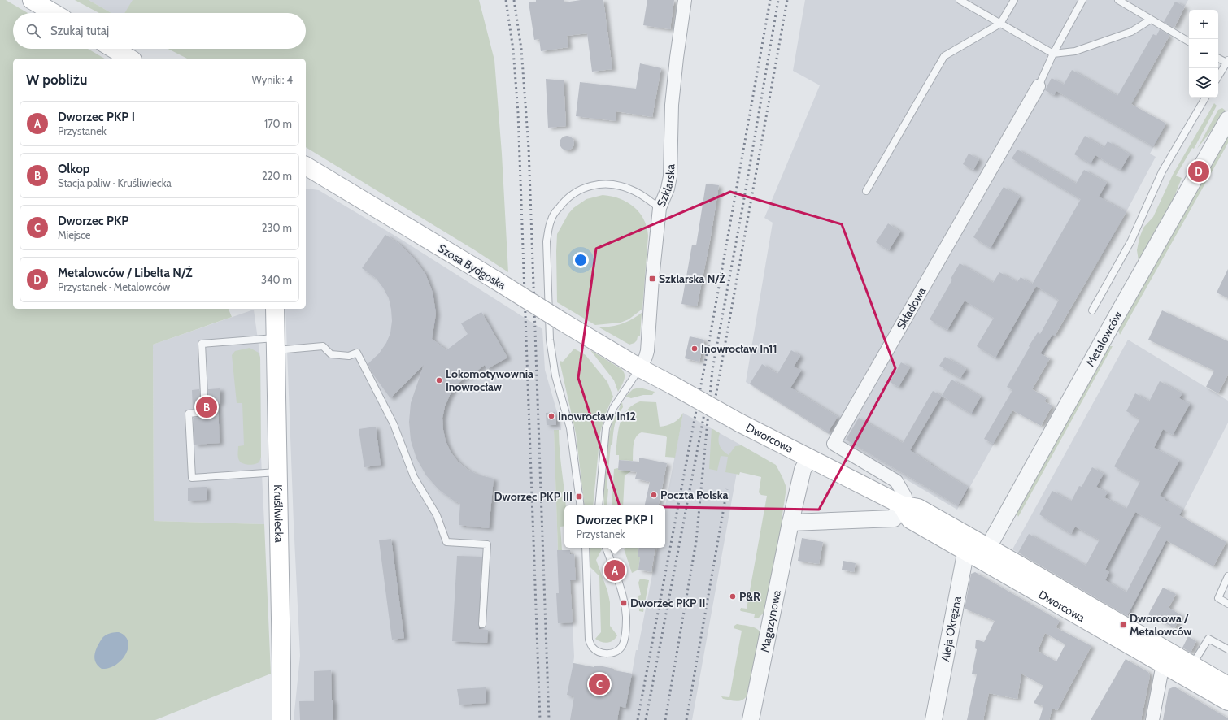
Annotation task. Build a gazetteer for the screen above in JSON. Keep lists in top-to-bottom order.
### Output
{
  "streets": {
    "main road": ["Szosa Bydgoska", "Dworcowa", "Kruśliwiecka"],
    "street": [
      "Szklarska",
      "Składowa",
      "Metalowców",
      "Magazynowa",
      "Aleja Okrężna"
    ]
  },
  "crossings": [
    ["Szklarska", "Szosa Bydgoska"],
    ["Szklarska", "Dworcowa"],
    ["Szosa Bydgoska", "Dworcowa"],
    ["Składowa", "Dworcowa"],
    ["Metalowców", "Dworcowa"],
    ["Metalowców", "Aleja Okrężna"],
    ["Dworcowa", "Magazynowa"],
    ["Dworcowa", "Aleja Okrężna"]
  ],
  "places": {
    "transit": [
      "Szklarska N/Ż",
      "Dworzec PKP III",
      "Dworzec PKP II",
      "Dworcowa / Metalowców"
    ],
    "other": [
      "Inowrocław In11",
      "Lokomotywownia Inowrocław",
      "Inowrocław In12",
      "Poczta Polska",
      "P&R"
    ]
  },
  "page": {
    "map_buttons": ["+", "−"],
    "search": "Szukaj tutaj",
    "heading": ["W pobliżu", "Wyniki: 4"],
    "list": [
      {
        "mark": "A",
        "name": "Dworzec PKP I",
        "note": "Przystanek",
        "value": "170 m"
      },
      {
        "mark": "B",
        "name": "Olkop",
        "note": "Stacja paliw · Kruśliwiecka",
        "value": "220 m"
      },
      {
        "mark": "C",
        "name": "Dworzec PKP",
        "note": "Miejsce",
        "value": "230 m"
      },
      {
        "mark": "D",
        "name": "Metalowców / Libelta N/Ż",
        "note": "Przystanek · Metalowców",
        "value": "340 m"
      }
    ],
    "pins": [
      "D",
      "B",
      "A",
      "C"
    ],
    "popup": ["Dworzec PKP I", "Przystanek"]
  }
}
